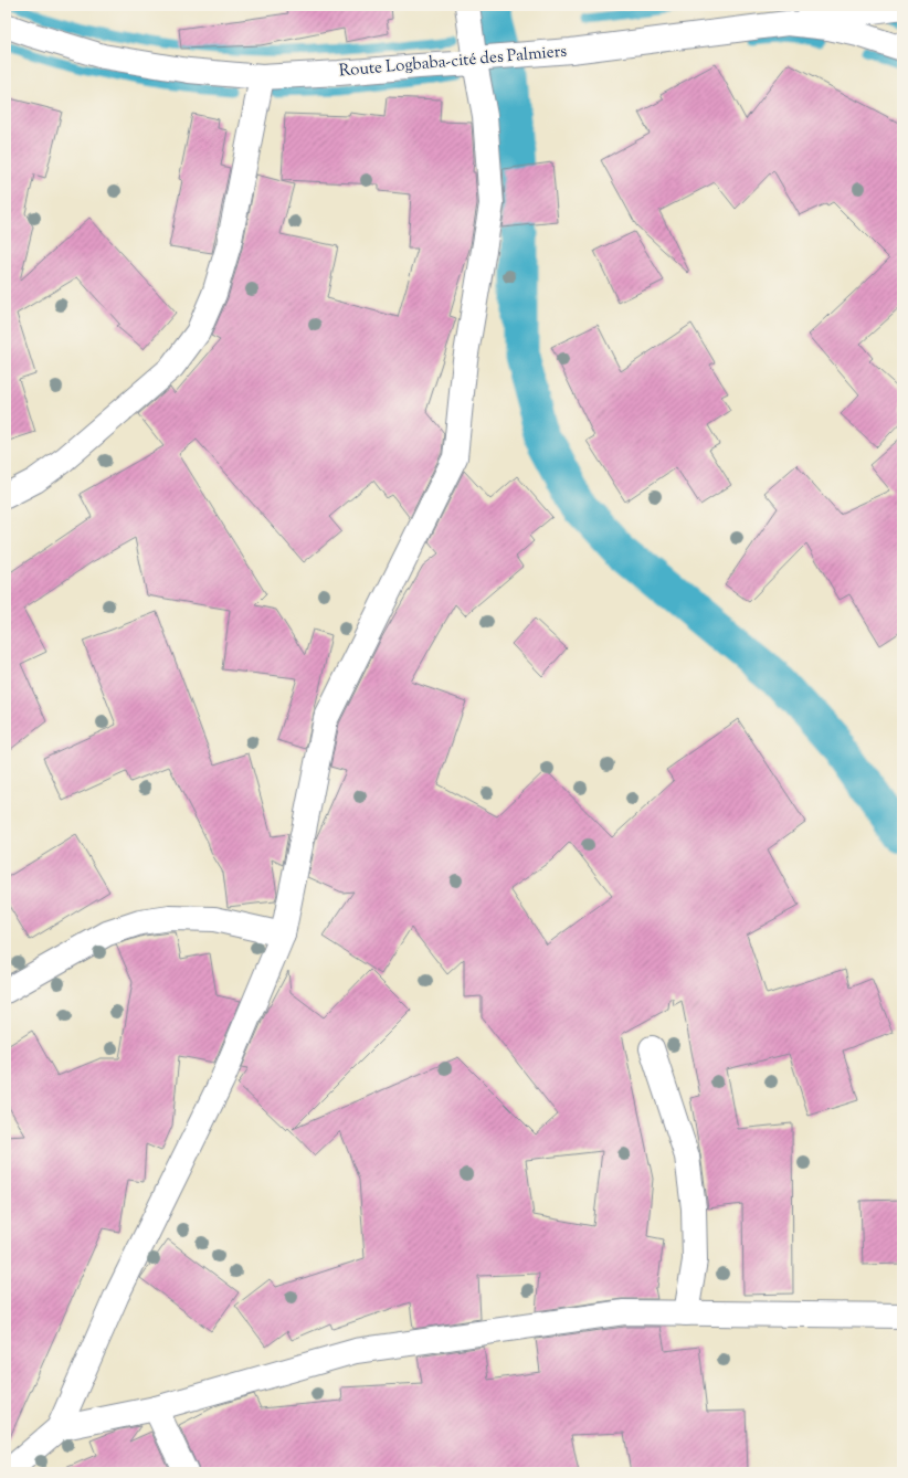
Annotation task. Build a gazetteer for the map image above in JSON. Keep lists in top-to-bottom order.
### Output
{
  "streets": {
    "street": ["Route Logbaba-cité des Palmiers"]
  }
}
